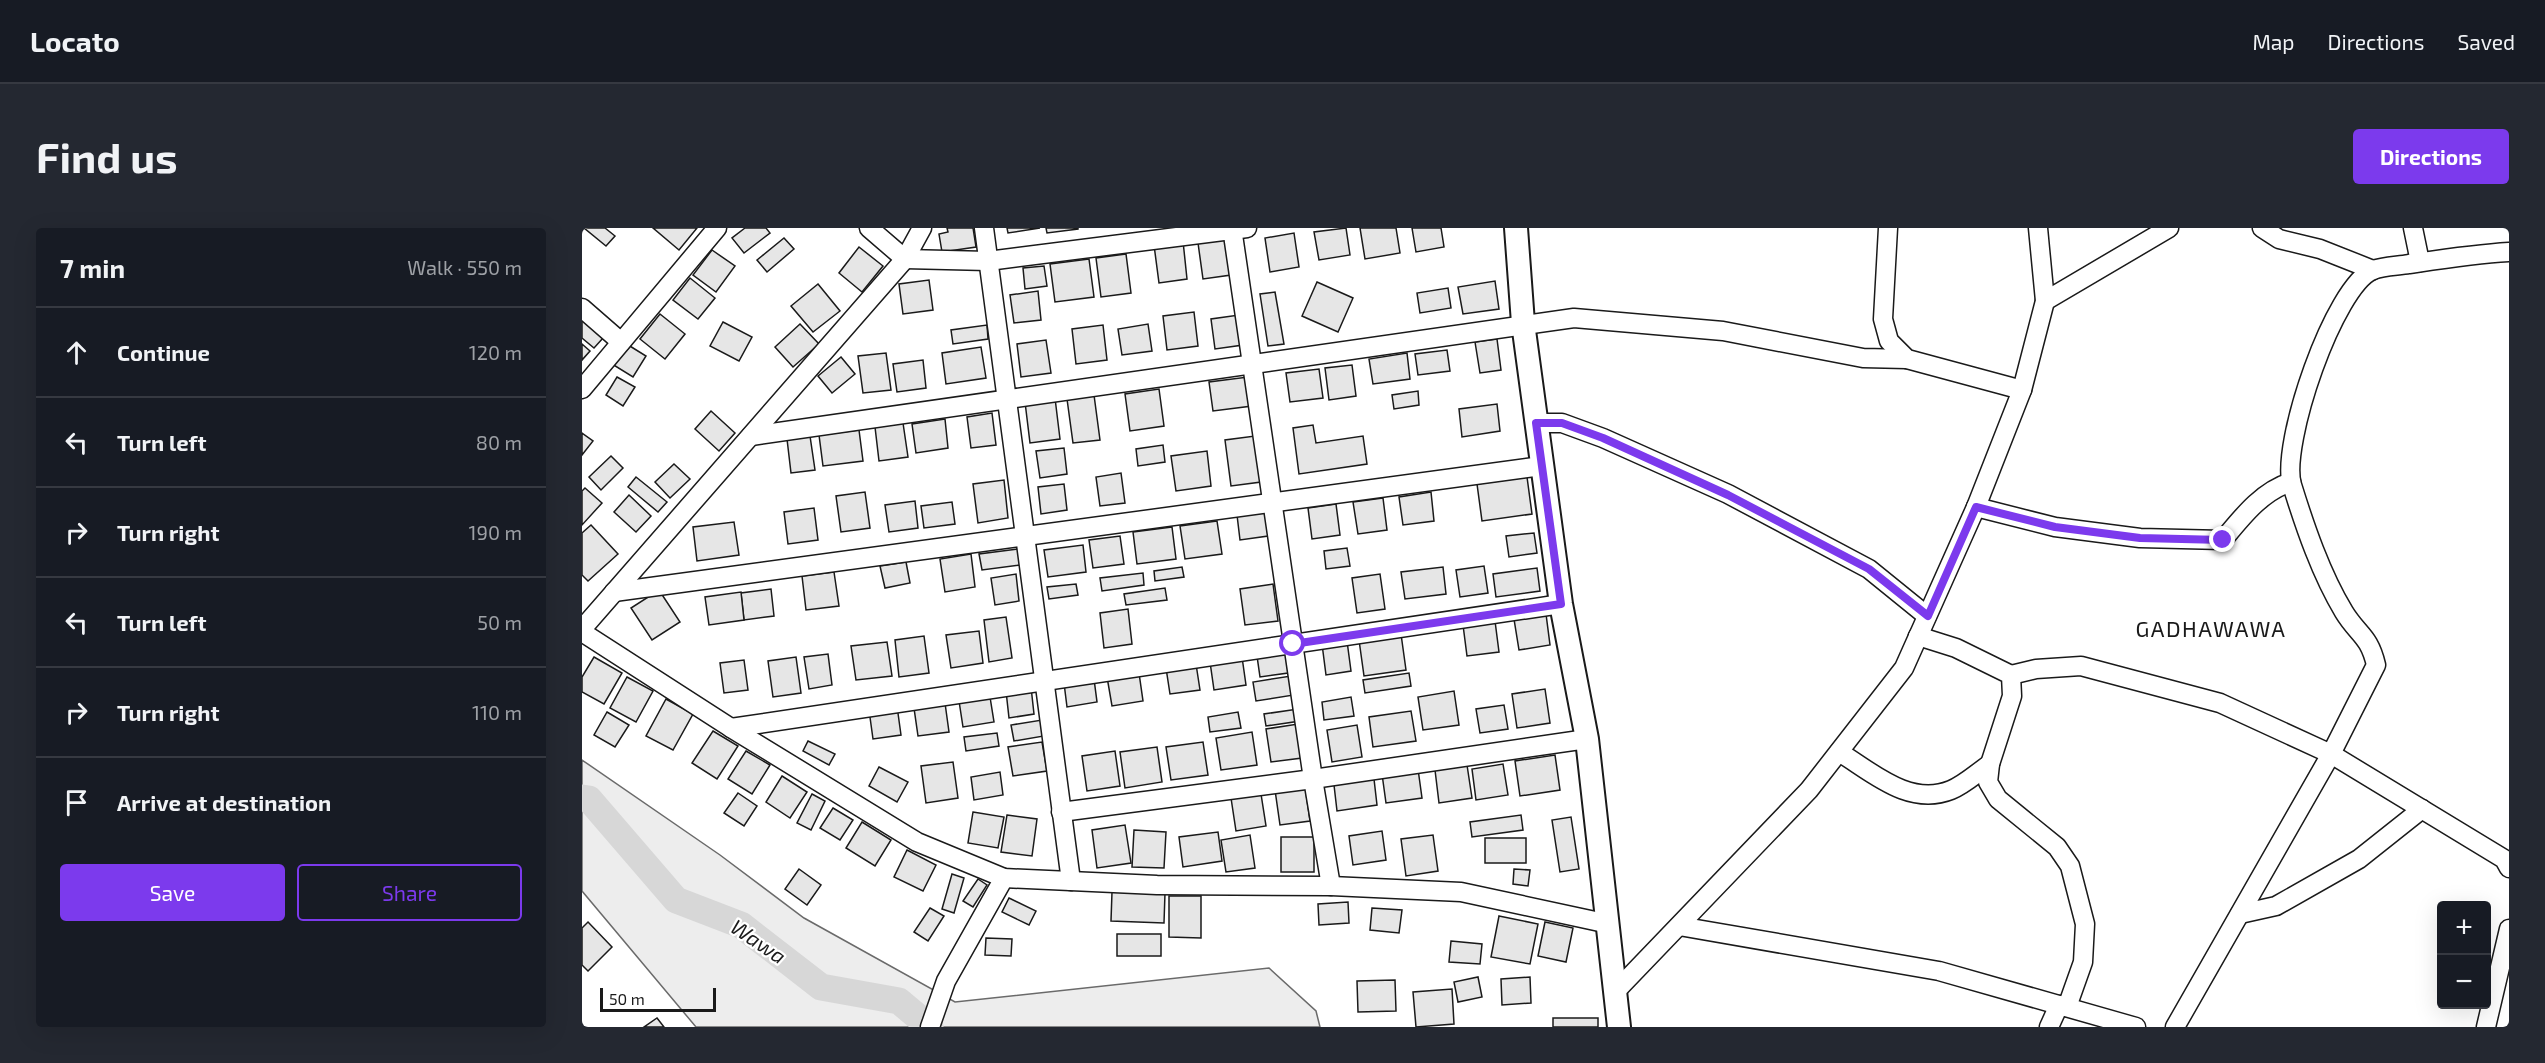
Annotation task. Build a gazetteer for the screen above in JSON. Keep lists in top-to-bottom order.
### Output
{
  "districts": ["GADHAWAWA"],
  "water": ["Wawa"],
  "scale_bar": "50 m",
  "page": {
    "header": "Locato",
    "nav": ["Map", "Directions", "Saved"],
    "buttons": [
      "Directions",
      ["Save", "Share"]
    ],
    "title": "Find us",
    "heading": ["7 min", "Walk · 550 m"],
    "list": [
      ["Continue", "120 m"],
      ["Turn left", "80 m"],
      ["Turn right", "190 m"],
      ["Turn left", "50 m"],
      ["Turn right", "110 m"],
      "Arrive at destination"
    ],
    "map_buttons": ["+", "−"],
    "scale": "50 m"
  }
}
